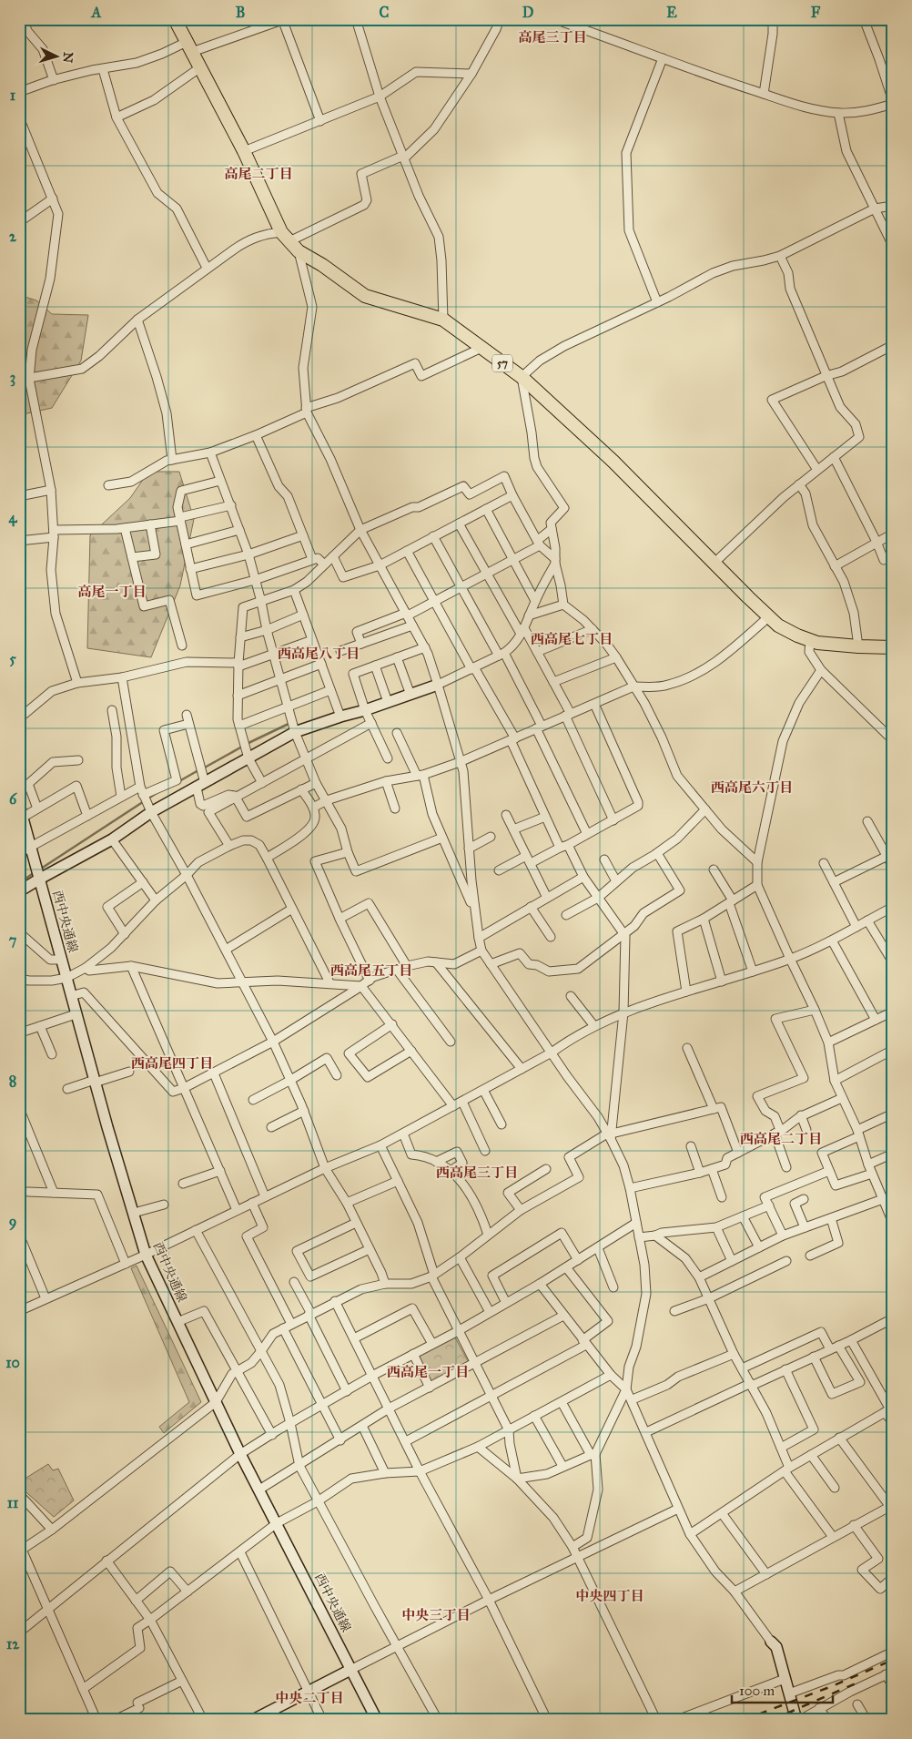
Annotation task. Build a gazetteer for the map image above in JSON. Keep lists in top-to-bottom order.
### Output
{
  "streets": {
    "main road": ["57"],
    "street": ["西中央通線"]
  },
  "districts": [
    "高尾三丁目",
    "高尾二丁目",
    "高尾一丁目",
    "西高尾七丁目",
    "西高尾八丁目",
    "西高尾六丁目",
    "西高尾五丁目",
    "西高尾四丁目",
    "西高尾二丁目",
    "西高尾三丁目",
    "西高尾一丁目",
    "中央四丁目",
    "中央三丁目",
    "中央二丁目"
  ],
  "scale_bar": "100 m",
  "north": "right",
  "grid": {
    "columns": [
      "A",
      "B",
      "C",
      "D",
      "E",
      "F"
    ],
    "rows": [
      "1",
      "2",
      "3",
      "4",
      "5",
      "6",
      "7",
      "8",
      "9",
      "10",
      "11",
      "12"
    ]
  }
}
